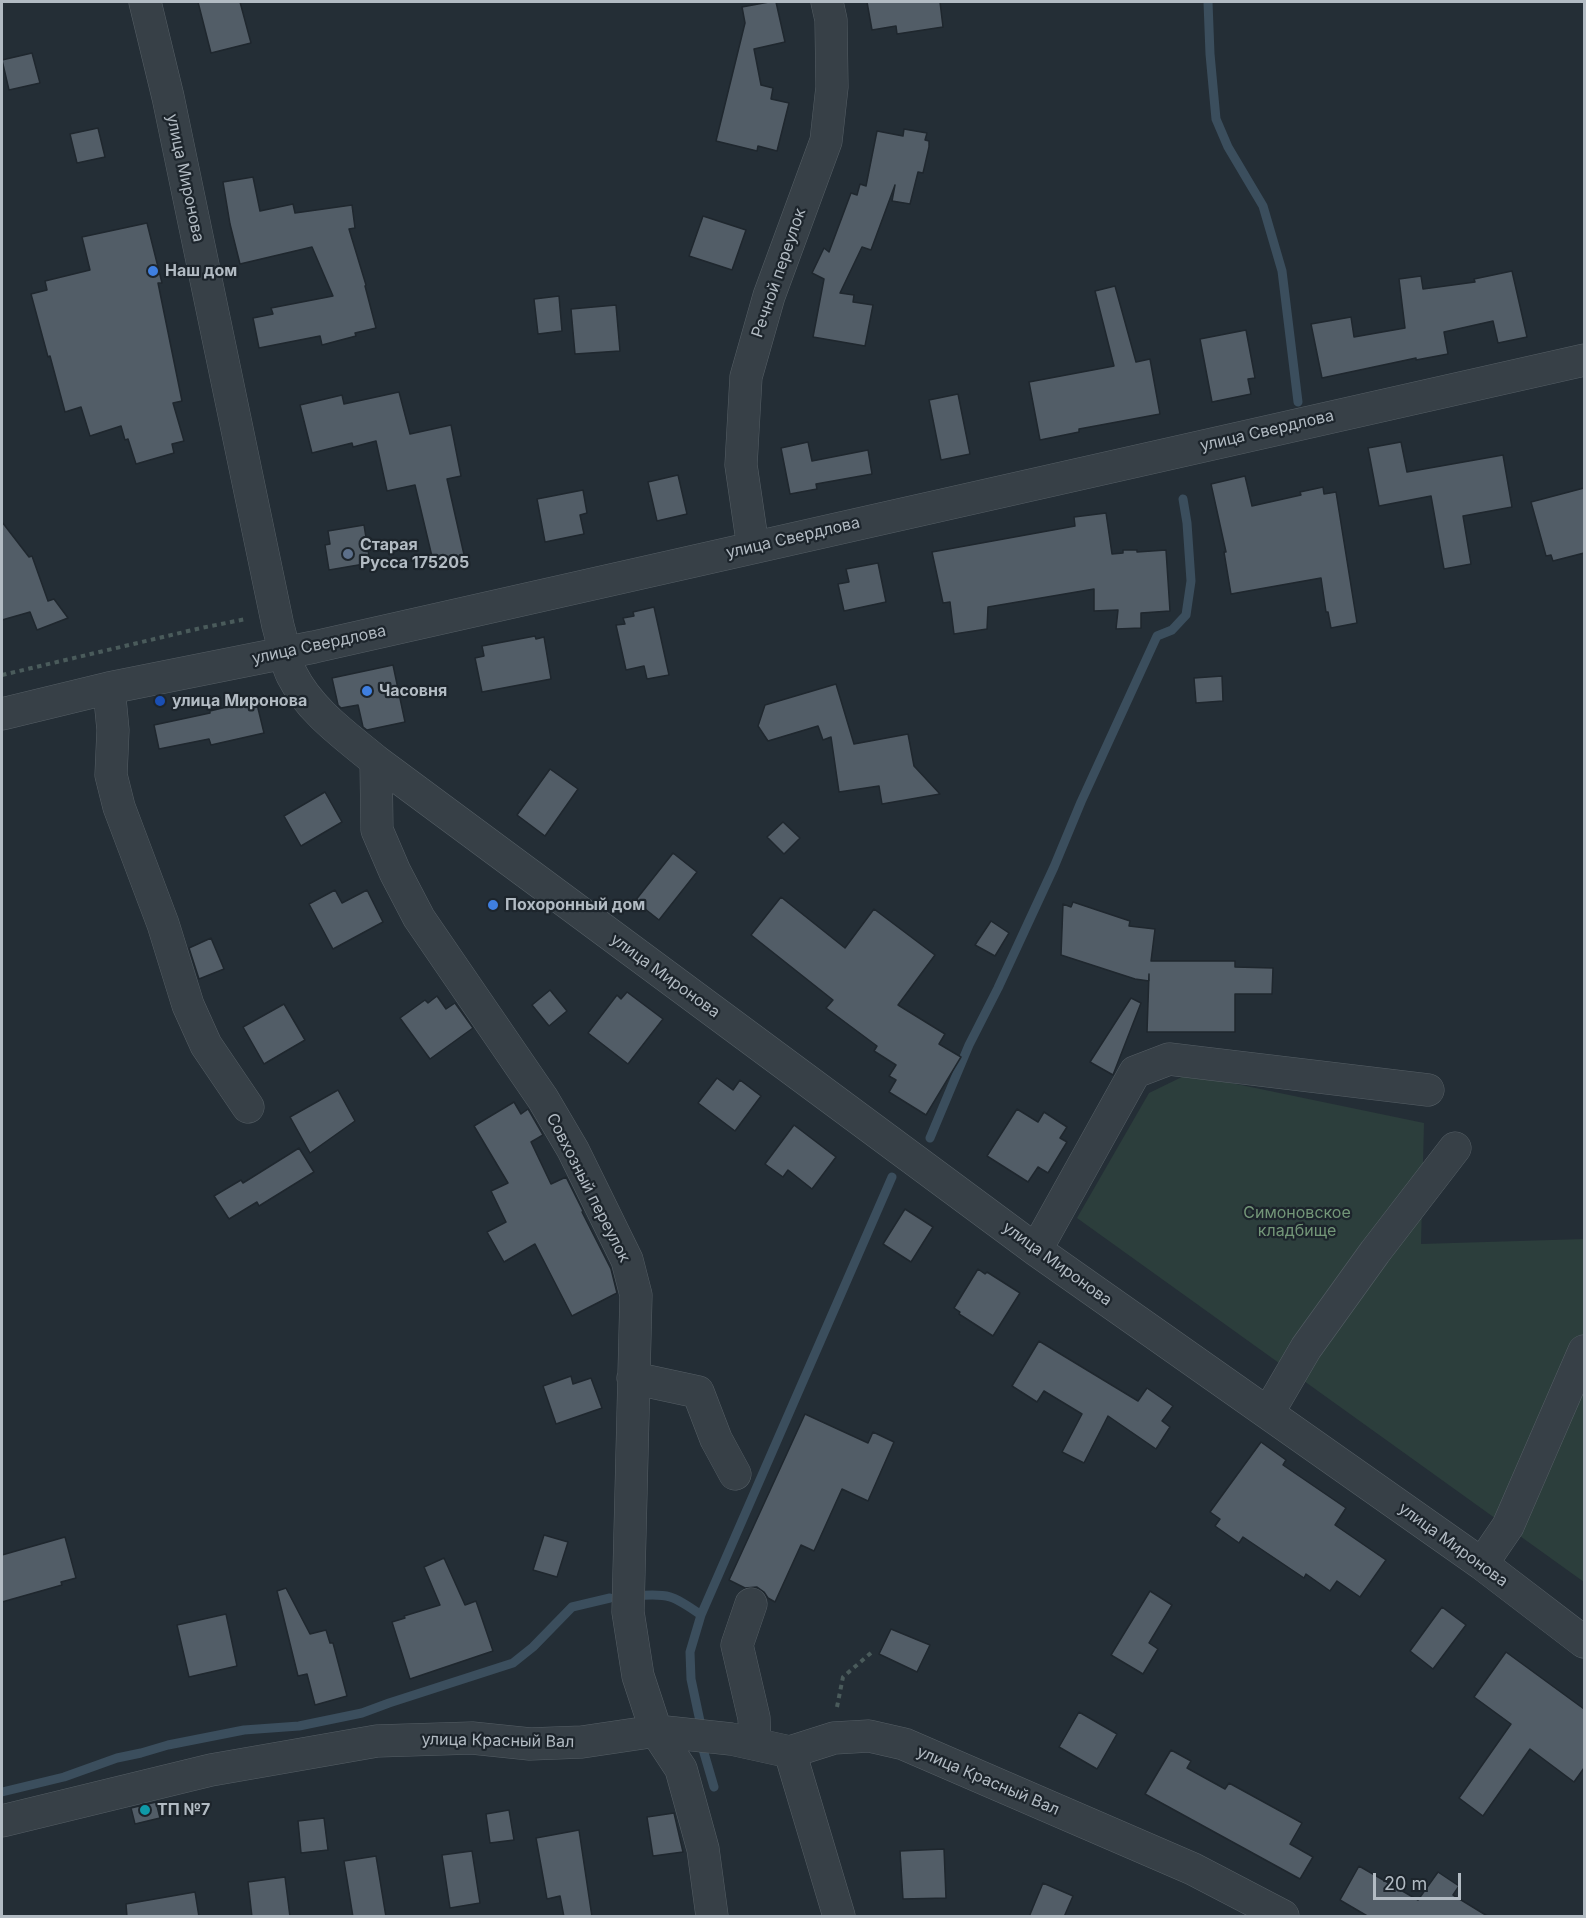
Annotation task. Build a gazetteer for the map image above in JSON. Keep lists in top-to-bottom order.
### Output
{
  "streets": {
    "street": [
      "улица Миронова",
      "Речной переулок",
      "улица Свердлова",
      "Совхозный переулок",
      "улица Красный Вал"
    ]
  },
  "crossings": [
    ["улица Миронова", "улица Свердлова"],
    ["улица Миронова", "Совхозный переулок"],
    ["Речной переулок", "улица Свердлова"],
    ["Совхозный переулок", "улица Красный Вал"]
  ],
  "parks": ["Симоновское кладбище"],
  "places": [
    "Наш дом",
    "Старая Русса 175205",
    "Часовня",
    "улица Миронова",
    "Похоронный дом",
    "ТП №7"
  ],
  "scale_bar": "20 m"
}
